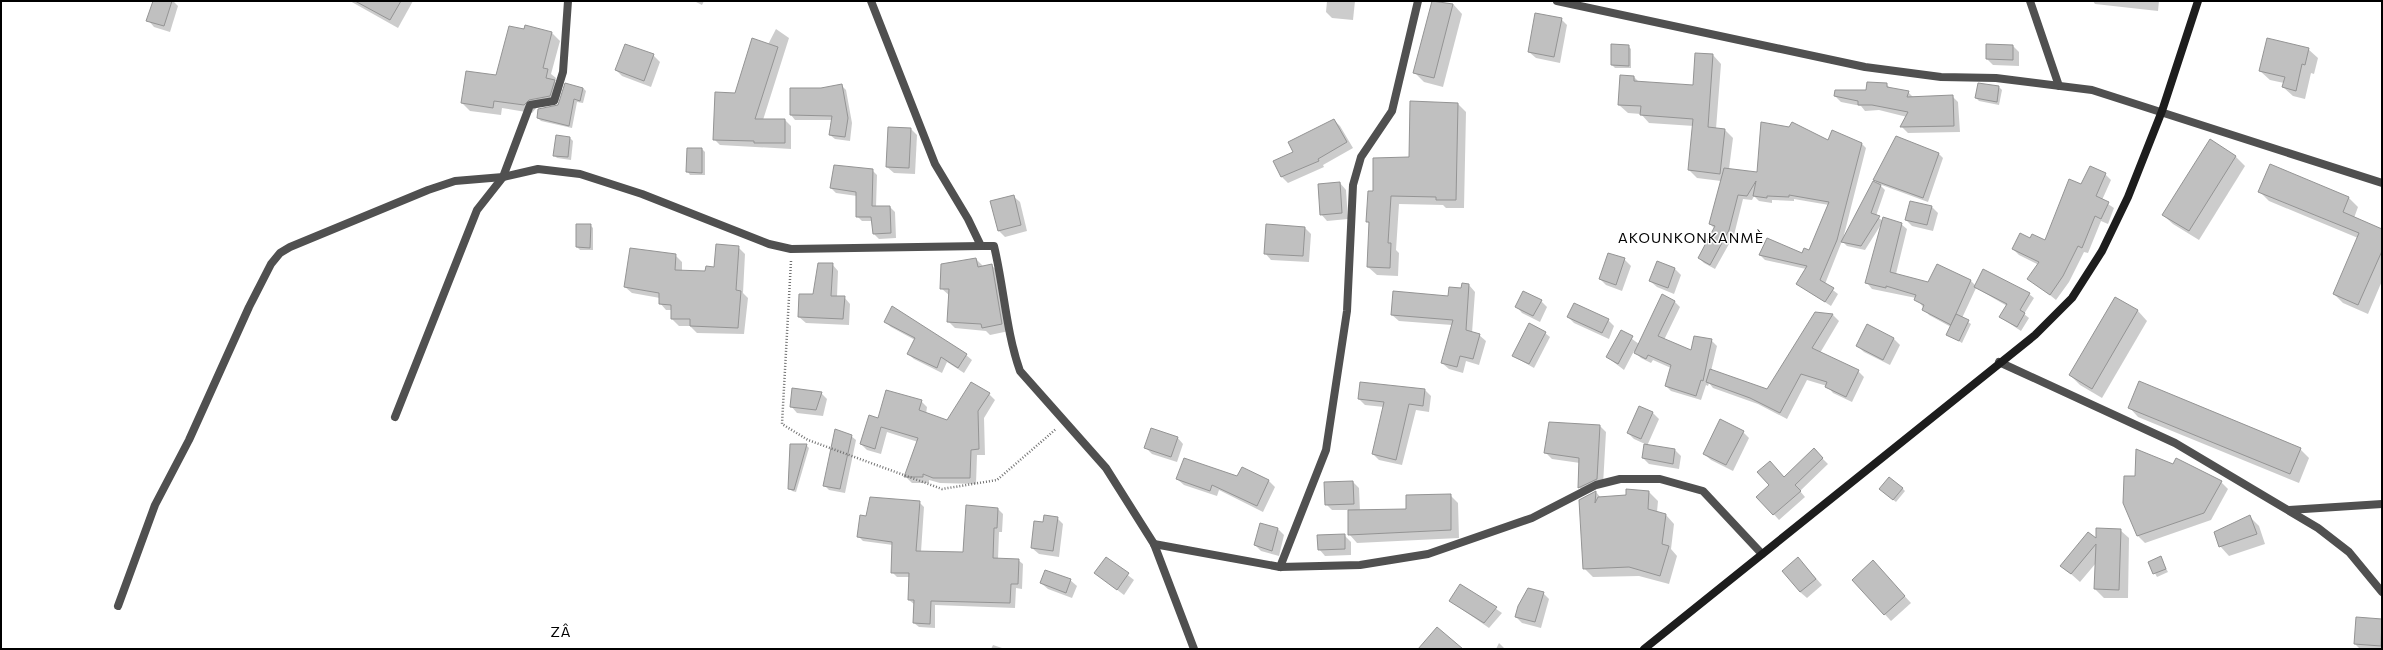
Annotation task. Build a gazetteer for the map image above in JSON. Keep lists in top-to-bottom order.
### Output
{
  "districts": ["AKOUNKONKANMÈ", "ZÂ"]
}
